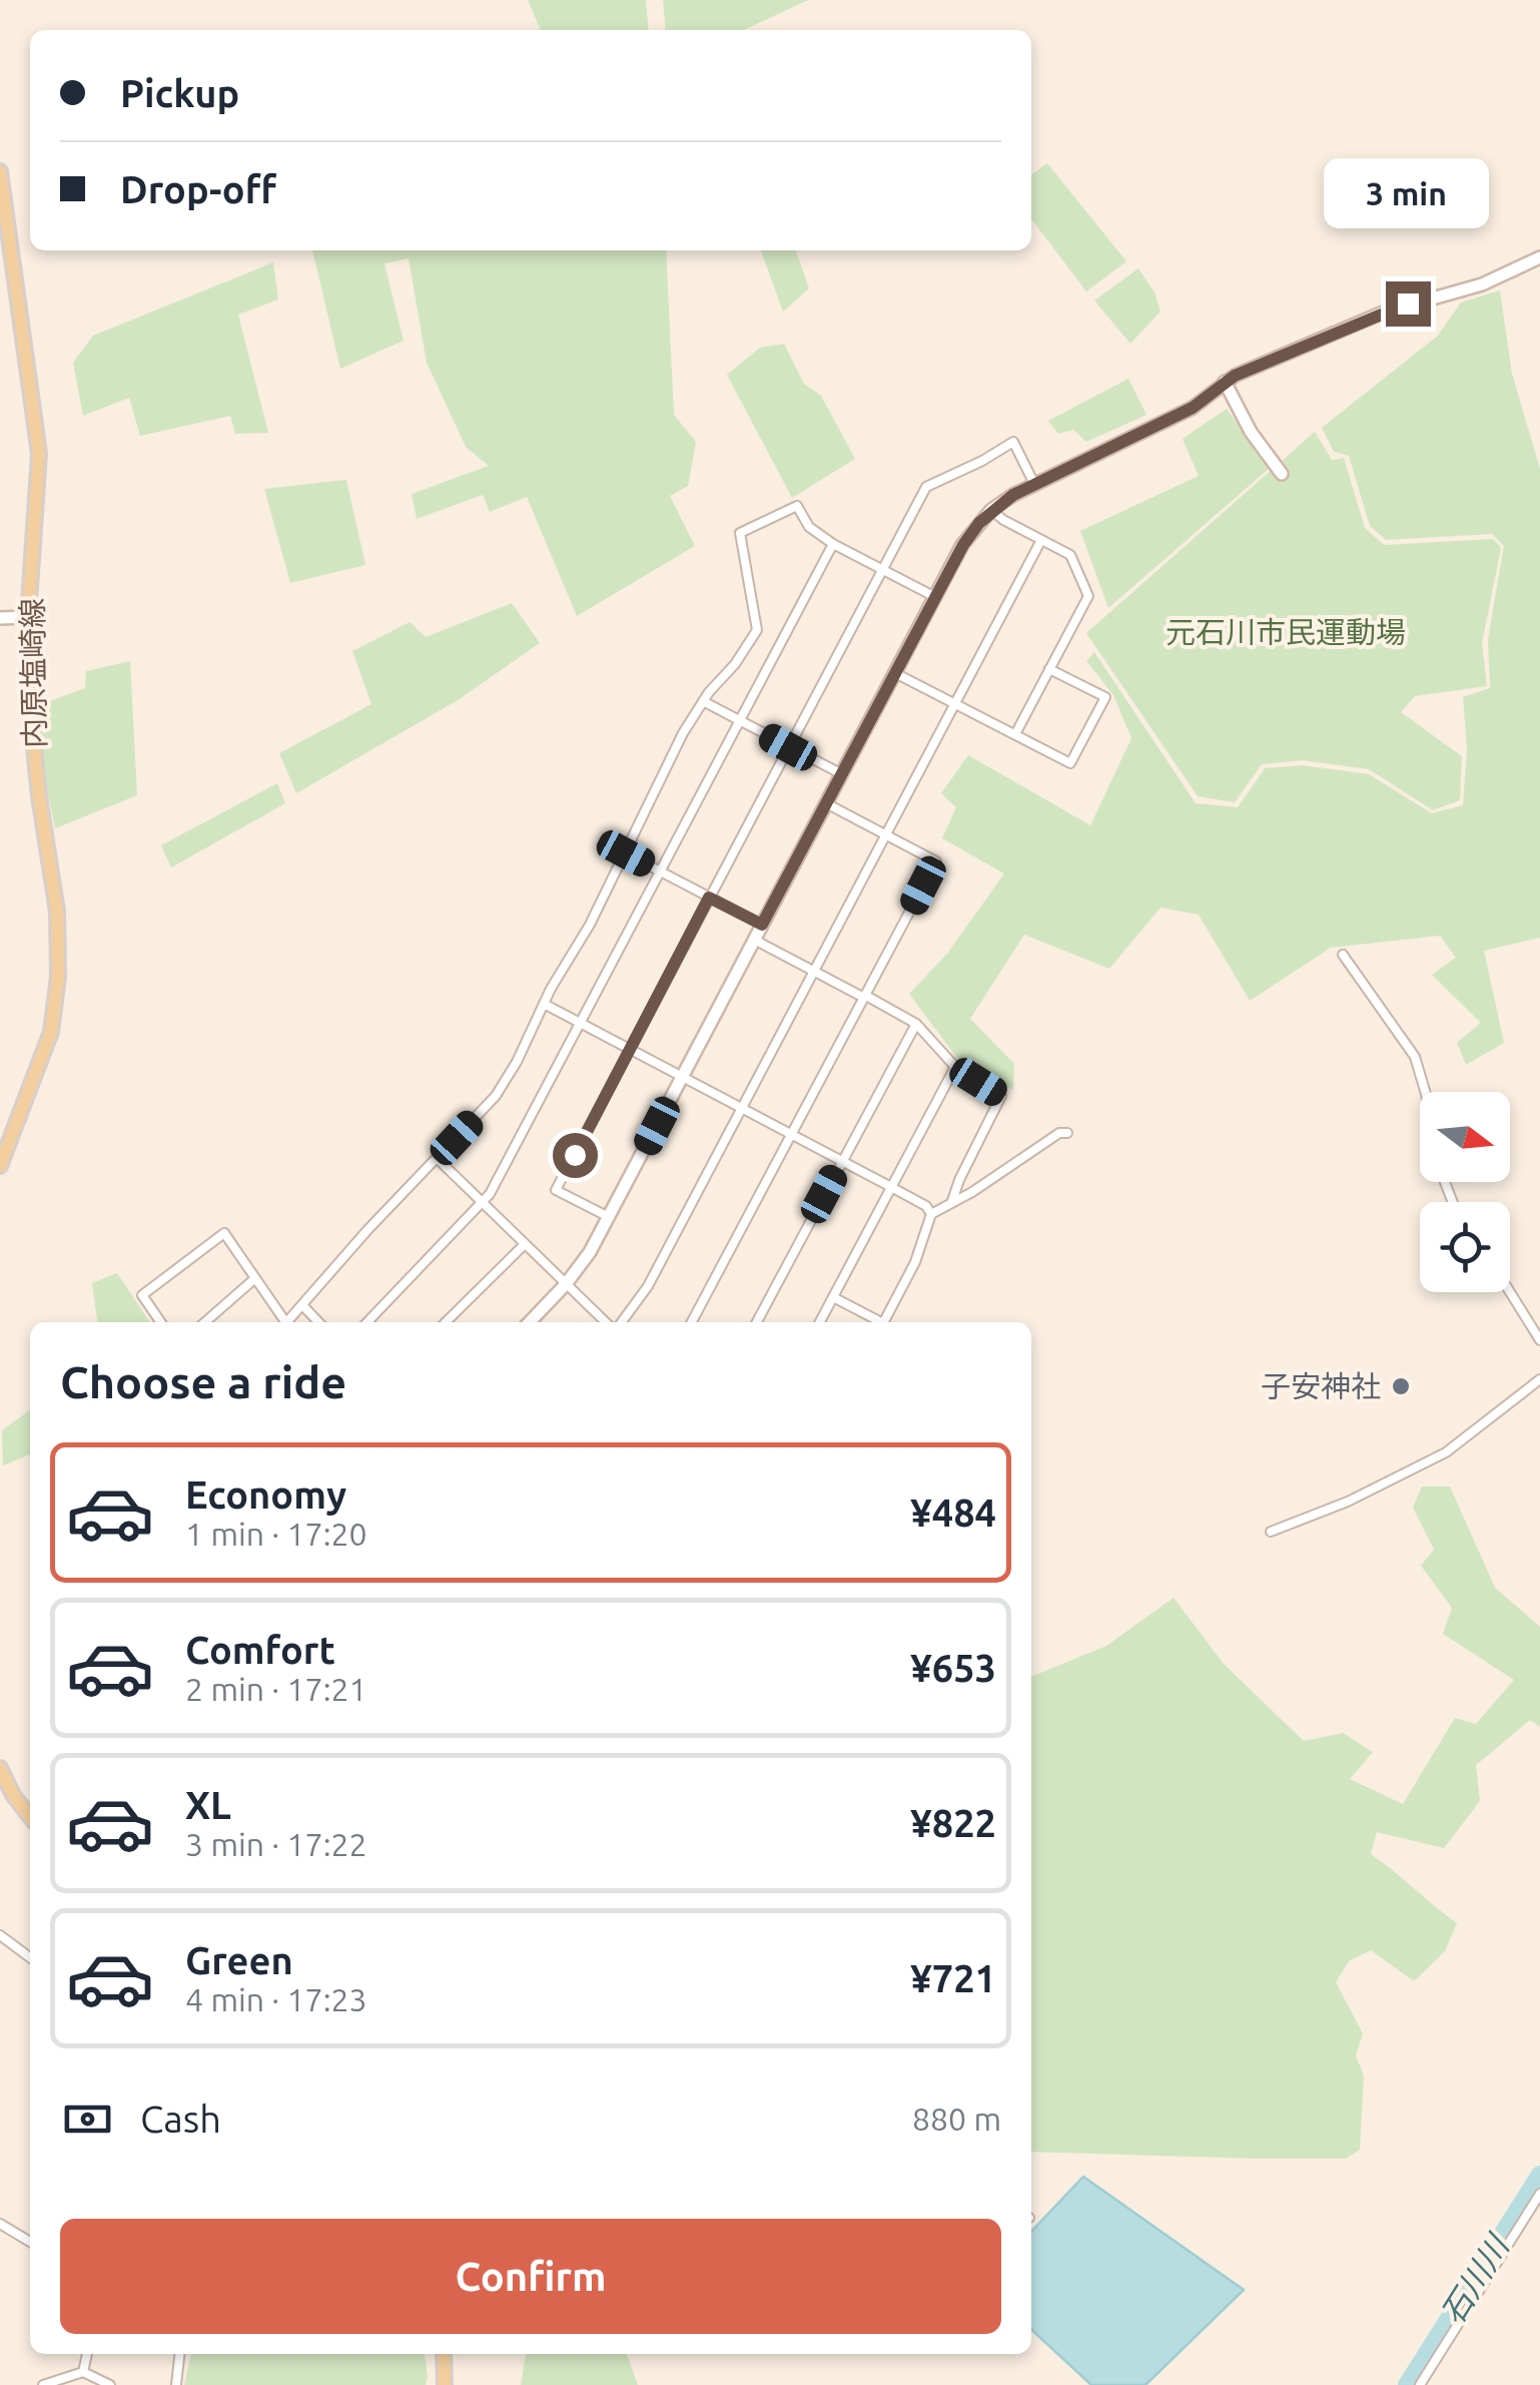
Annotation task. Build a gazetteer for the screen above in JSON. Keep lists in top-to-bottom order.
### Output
{
  "streets": {
    "main road": ["内原塩崎線"]
  },
  "water": ["石川川"],
  "parks": ["元石川市民運動場"],
  "places": ["子安神社"],
  "north": "right",
  "page": {
    "banner": ["Pickup", "Drop-off"],
    "bubble": "3 min",
    "heading": "Choose a ride",
    "list": [
      {
        "name": "Economy",
        "note": "1 min · 17:20",
        "value": "¥484"
      },
      {
        "name": "Comfort",
        "note": "2 min · 17:21",
        "value": "¥653"
      },
      {
        "name": "XL",
        "note": "3 min · 17:22",
        "value": "¥822"
      },
      {
        "name": "Green",
        "note": "4 min · 17:23",
        "value": "¥721"
      }
    ],
    "pay": ["Cash", "880 m"],
    "buttons": "Confirm"
  }
}
